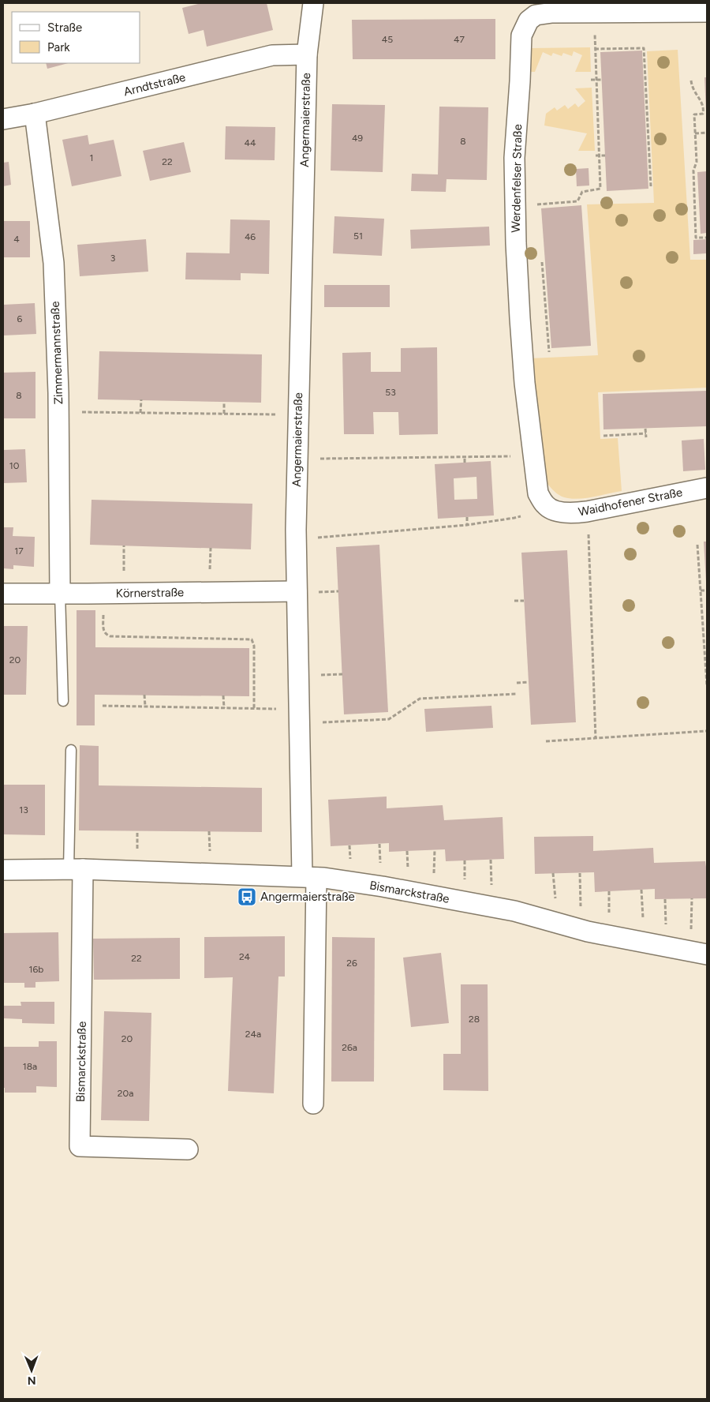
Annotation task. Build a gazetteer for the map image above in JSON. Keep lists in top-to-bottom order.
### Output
{
  "streets": {
    "street": [
      "Arndtstraße",
      "Angermaierstraße",
      "Werdenfelser Straße",
      "Zimmermannstraße",
      "Waidhofener Straße",
      "Körnerstraße",
      "Bismarckstraße"
    ]
  },
  "crossings": [
    ["Arndtstraße", "Angermaierstraße"],
    ["Arndtstraße", "Zimmermannstraße"],
    ["Angermaierstraße", "Körnerstraße"],
    ["Angermaierstraße", "Bismarckstraße"],
    ["Werdenfelser Straße", "Waidhofener Straße"],
    ["Zimmermannstraße", "Körnerstraße"]
  ],
  "places": {
    "bus stop": ["Angermaierstraße"]
  },
  "house_numbers": [
    "45",
    "47",
    "49",
    "8",
    "44",
    "1",
    "22",
    "51",
    "46",
    "4",
    "3",
    "6",
    "53",
    "8",
    "10",
    "17",
    "20",
    "13",
    "24",
    "22",
    "26",
    "16b",
    "28",
    "24a",
    "20",
    "26a",
    "18a",
    "20a"
  ],
  "legend": ["Straße", "Park"],
  "north": "bottom"
}
